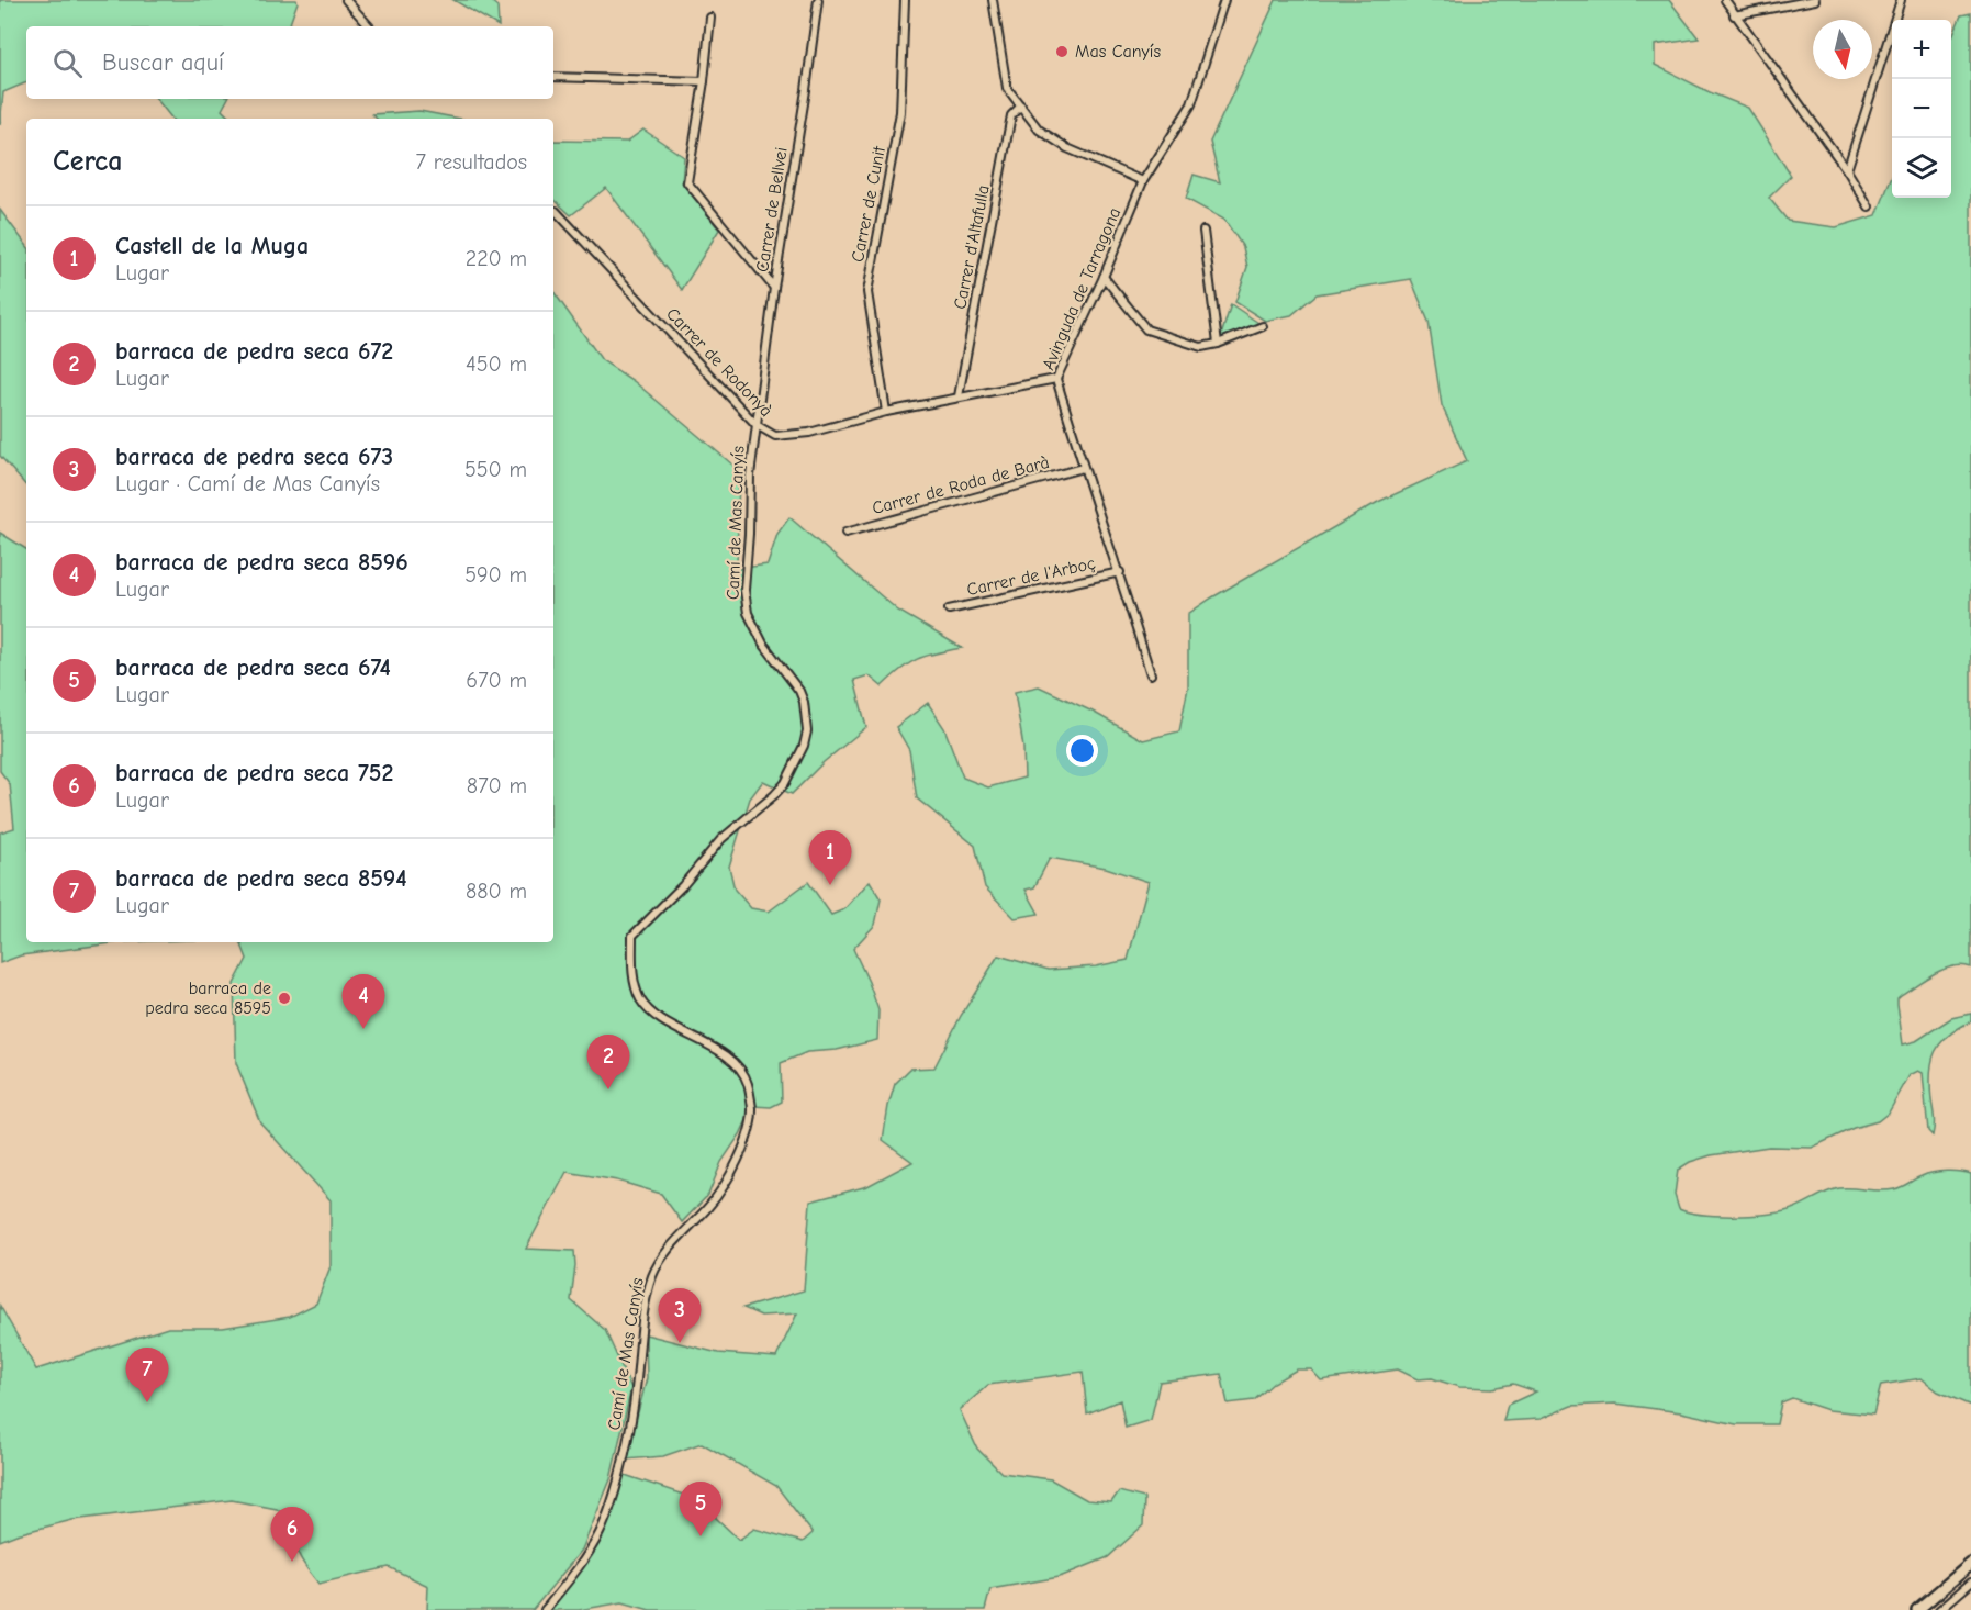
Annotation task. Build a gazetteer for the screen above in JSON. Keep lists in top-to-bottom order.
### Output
{
  "streets": {
    "street": [
      "Carrer de Cunit",
      "Carrer de Bellvei",
      "Carrer d'Altafulla",
      "Avinguda de Tarragona",
      "Carrer de Rodonyà",
      "Carrer de Roda de Barà",
      "Camí de Mas Canyís",
      "Carrer de l'Arboç"
    ]
  },
  "crossings": [
    ["Carrer de Cunit", "Carrer de Rodonyà"],
    ["Carrer de Bellvei", "Carrer de Rodonyà"],
    ["Carrer de Bellvei", "Camí de Mas Canyís"],
    ["Carrer d'Altafulla", "Carrer de Rodonyà"],
    ["Avinguda de Tarragona", "Carrer de Rodonyà"],
    ["Avinguda de Tarragona", "Carrer de Roda de Barà"],
    ["Avinguda de Tarragona", "Carrer de l'Arboç"],
    ["Carrer de Rodonyà", "Camí de Mas Canyís"]
  ],
  "places": ["Mas Canyís", "barraca de pedra seca 8595"],
  "north": "bottom",
  "page": {
    "map_buttons": ["+", "−"],
    "search": "Buscar aquí",
    "heading": ["Cerca", "7 resultados"],
    "list": [
      {
        "mark": "1",
        "name": "Castell de la Muga",
        "note": "Lugar",
        "value": "220 m"
      },
      {
        "mark": "2",
        "name": "barraca de pedra seca 672",
        "note": "Lugar",
        "value": "450 m"
      },
      {
        "mark": "3",
        "name": "barraca de pedra seca 673",
        "note": "Lugar · Camí de Mas Canyís",
        "value": "550 m"
      },
      {
        "mark": "4",
        "name": "barraca de pedra seca 8596",
        "note": "Lugar",
        "value": "590 m"
      },
      {
        "mark": "5",
        "name": "barraca de pedra seca 674",
        "note": "Lugar",
        "value": "670 m"
      },
      {
        "mark": "6",
        "name": "barraca de pedra seca 752",
        "note": "Lugar",
        "value": "870 m"
      },
      {
        "mark": "7",
        "name": "barraca de pedra seca 8594",
        "note": "Lugar",
        "value": "880 m"
      }
    ],
    "pins": [
      "1",
      "4",
      "2",
      "3",
      "7",
      "5",
      "6"
    ]
  }
}
